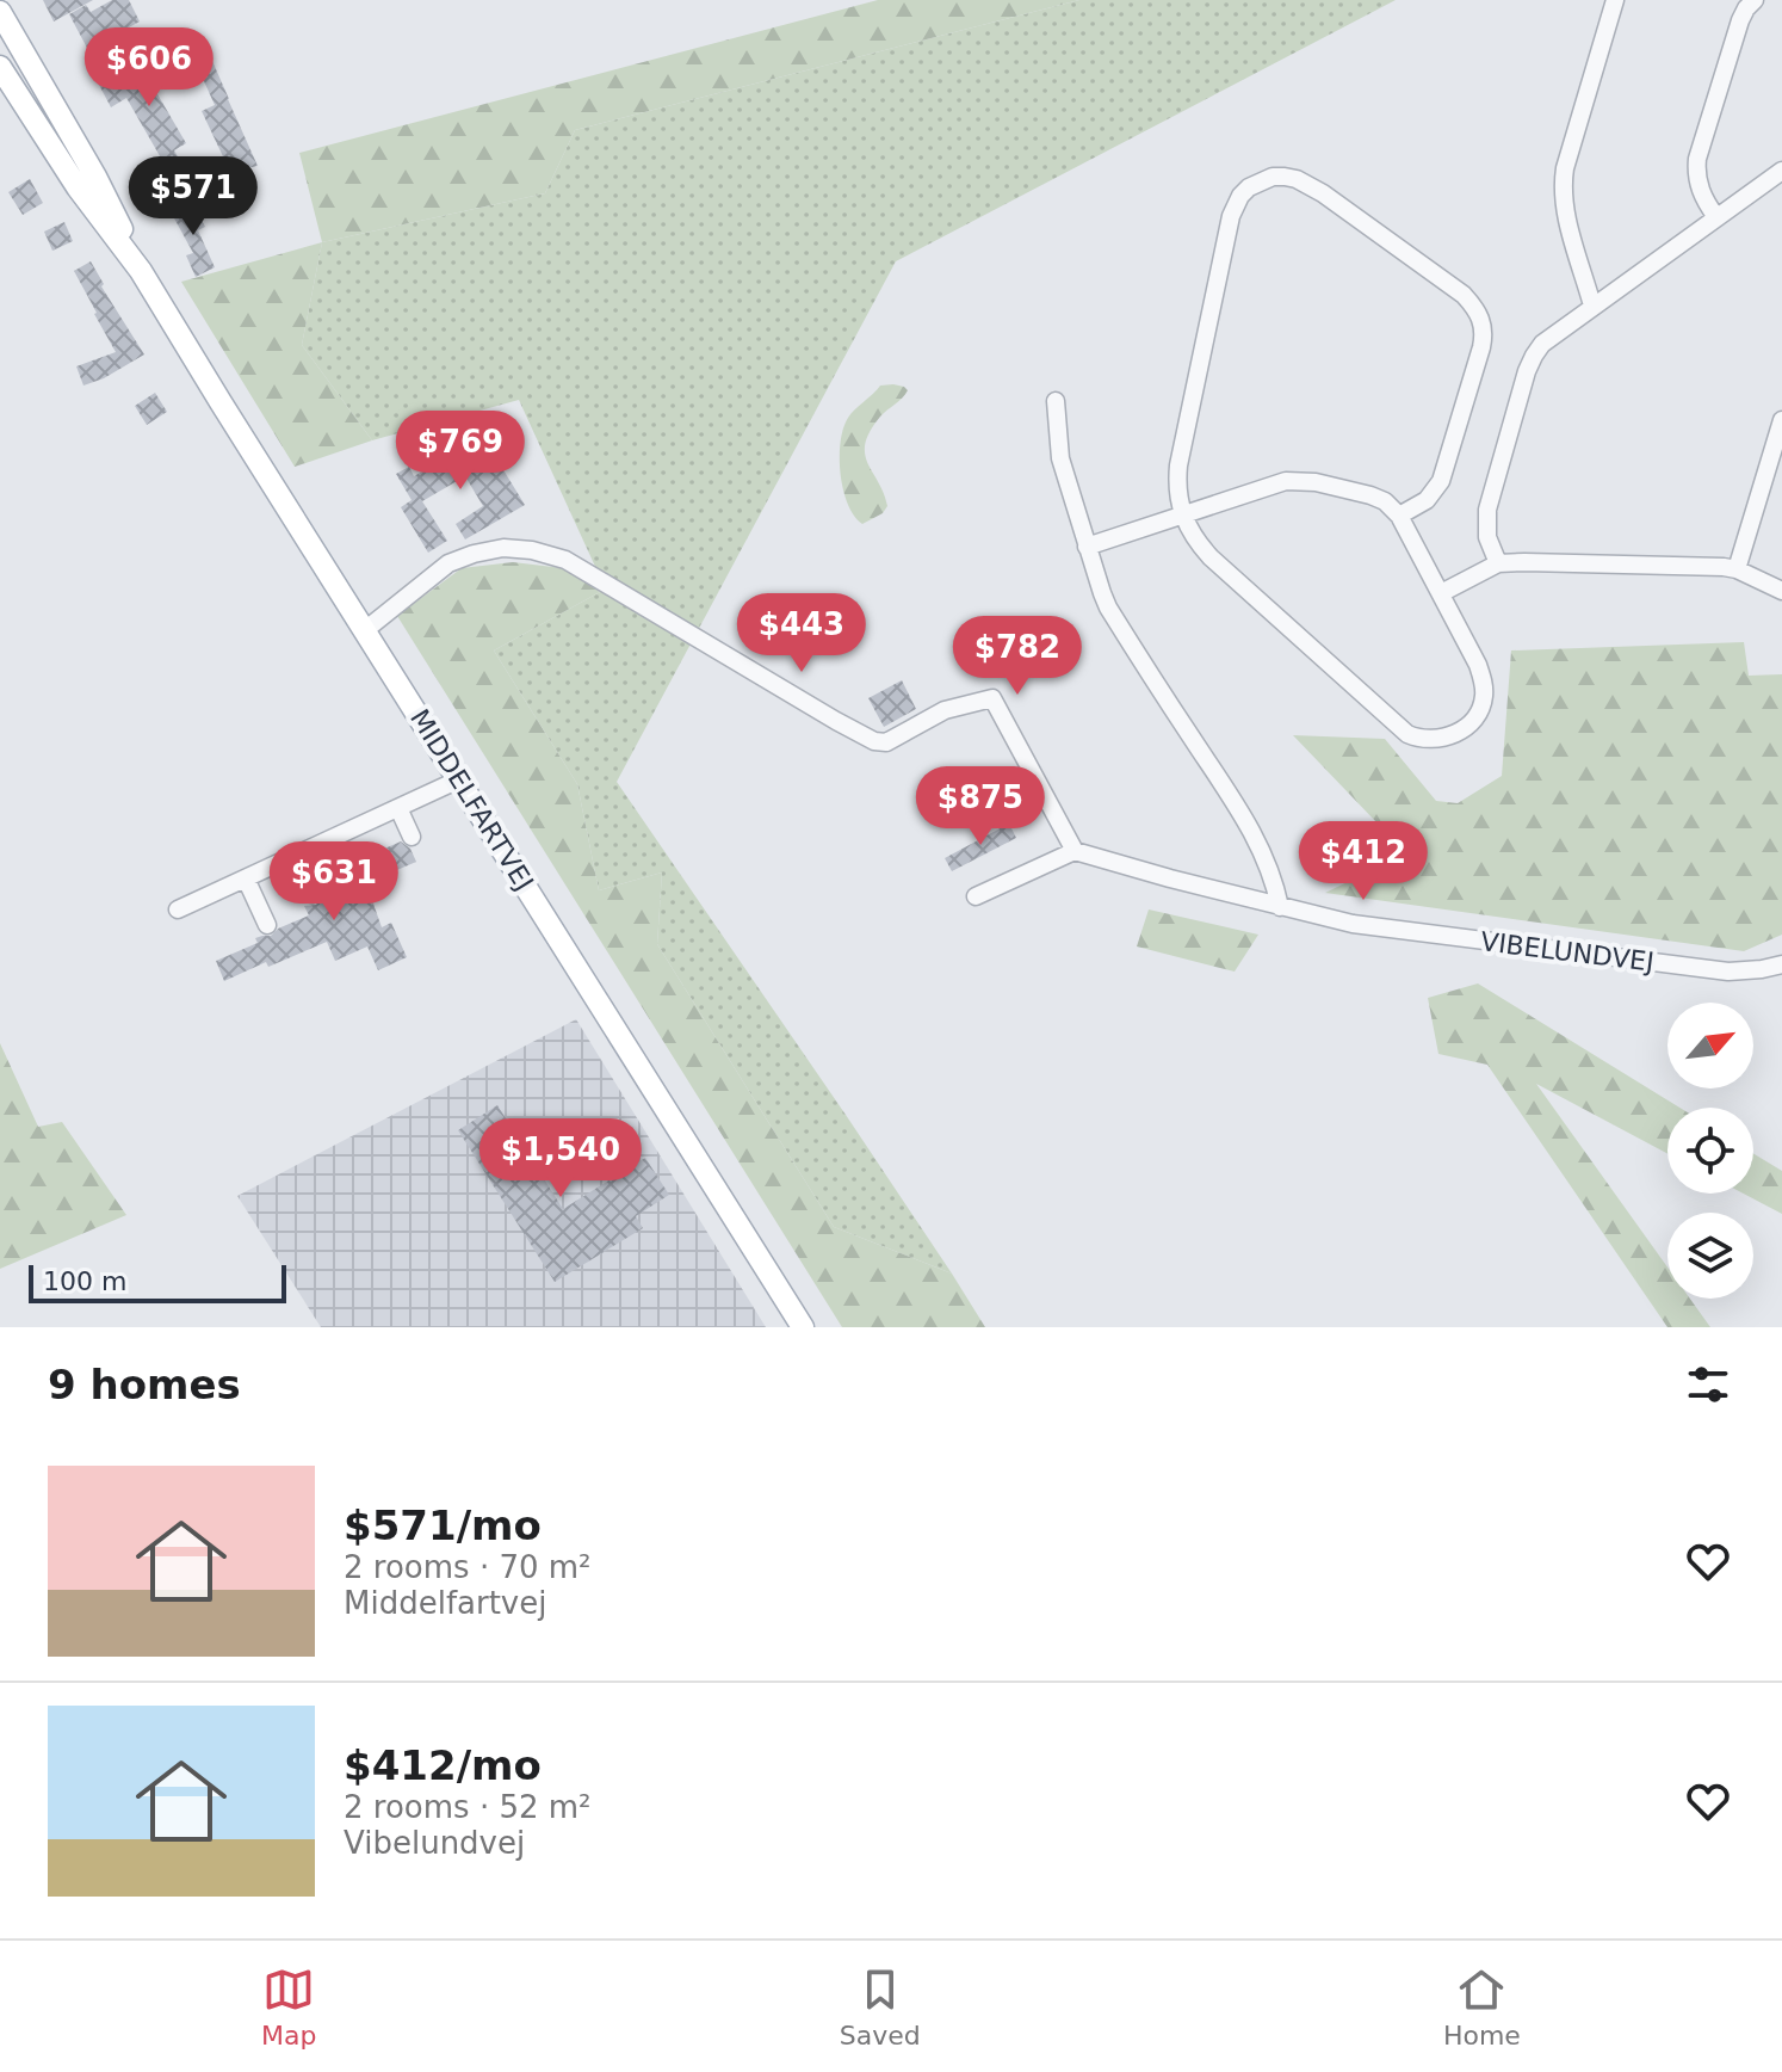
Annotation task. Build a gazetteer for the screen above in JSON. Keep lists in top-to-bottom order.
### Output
{
  "streets": {
    "main road": ["MIDDELFARTVEJ"],
    "street": ["VIBELUNDVEJ"]
  },
  "scale_bar": "100 m",
  "north": "top right",
  "page": {
    "price": [
      "$606",
      "$571",
      "$769",
      "$443",
      "$782",
      "$875",
      "$412",
      "$631",
      "$1,540"
    ],
    "scale": "100 m",
    "heading": "9 homes",
    "list": [
      {
        "name": "$571/mo",
        "note": "2 rooms · 70 m² · Middelfartvej"
      },
      {
        "name": "$412/mo",
        "note": "2 rooms · 52 m² · Vibelundvej"
      }
    ],
    "tabs": ["Map", "Saved", "Home"]
  }
}
